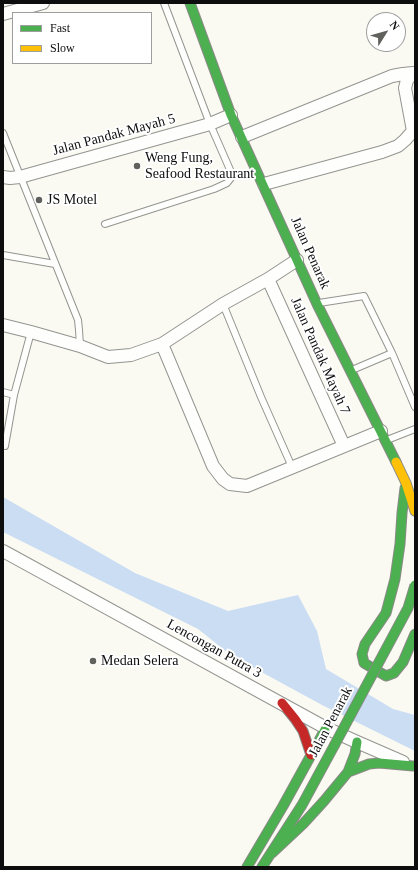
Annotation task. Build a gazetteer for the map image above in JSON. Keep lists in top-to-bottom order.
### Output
{
  "streets": {
    "main road": ["Jalan Penarak"],
    "street": ["Jalan Pandak Mayah 5", "Jalan Pandak Mayah 7", "Lencongan Putra 3"]
  },
  "crossings": [
    ["Jalan Pandak Mayah 5", "Jalan Penarak"]
  ],
  "places": ["Weng Fung, Seafood Restaurant", "JS Motel", "Medan Selera"],
  "legend": ["Fast", "Slow"],
  "north": "top right"
}
